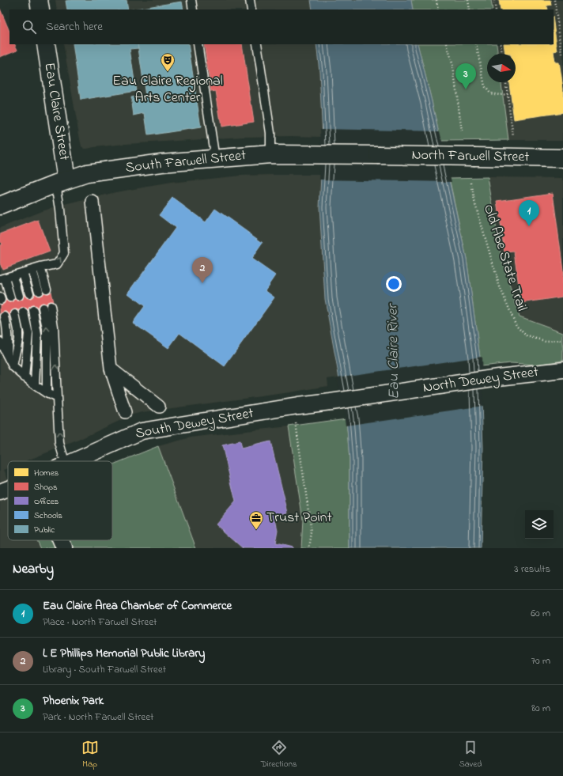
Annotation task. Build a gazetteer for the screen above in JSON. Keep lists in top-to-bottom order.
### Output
{
  "streets": {
    "main road": ["Eau Claire Street", "North Farwell Street", "South Farwell Street"],
    "street": ["North Dewey Street", "South Dewey Street"],
    "path": ["Old Abe State Trail"]
  },
  "crossings": [
    ["Eau Claire Street", "South Farwell Street"],
    ["North Farwell Street", "South Farwell Street"],
    ["North Dewey Street", "South Dewey Street"]
  ],
  "water": ["Eau Claire River"],
  "places": {
    "theatre": ["Eau Claire Regional Arts Center"],
    "office": ["Trust Point"]
  },
  "legend": [
    "Homes",
    "Shops",
    "Offices",
    "Schools",
    "Public"
  ],
  "north": "right",
  "page": {
    "search": "Search here",
    "pins": ["3", "1", "2"],
    "heading": ["Nearby", "3 results"],
    "list": [
      {
        "mark": "1",
        "name": "Eau Claire Area Chamber of Commerce",
        "note": "Place · North Farwell Street",
        "value": "60 m"
      },
      {
        "mark": "2",
        "name": "L E Phillips Memorial Public Library",
        "note": "Library · South Farwell Street",
        "value": "70 m"
      },
      {
        "mark": "3",
        "name": "Phoenix Park",
        "note": "Park · North Farwell Street",
        "value": "80 m"
      }
    ],
    "nav": ["Map", "Directions", "Saved"]
  }
}
